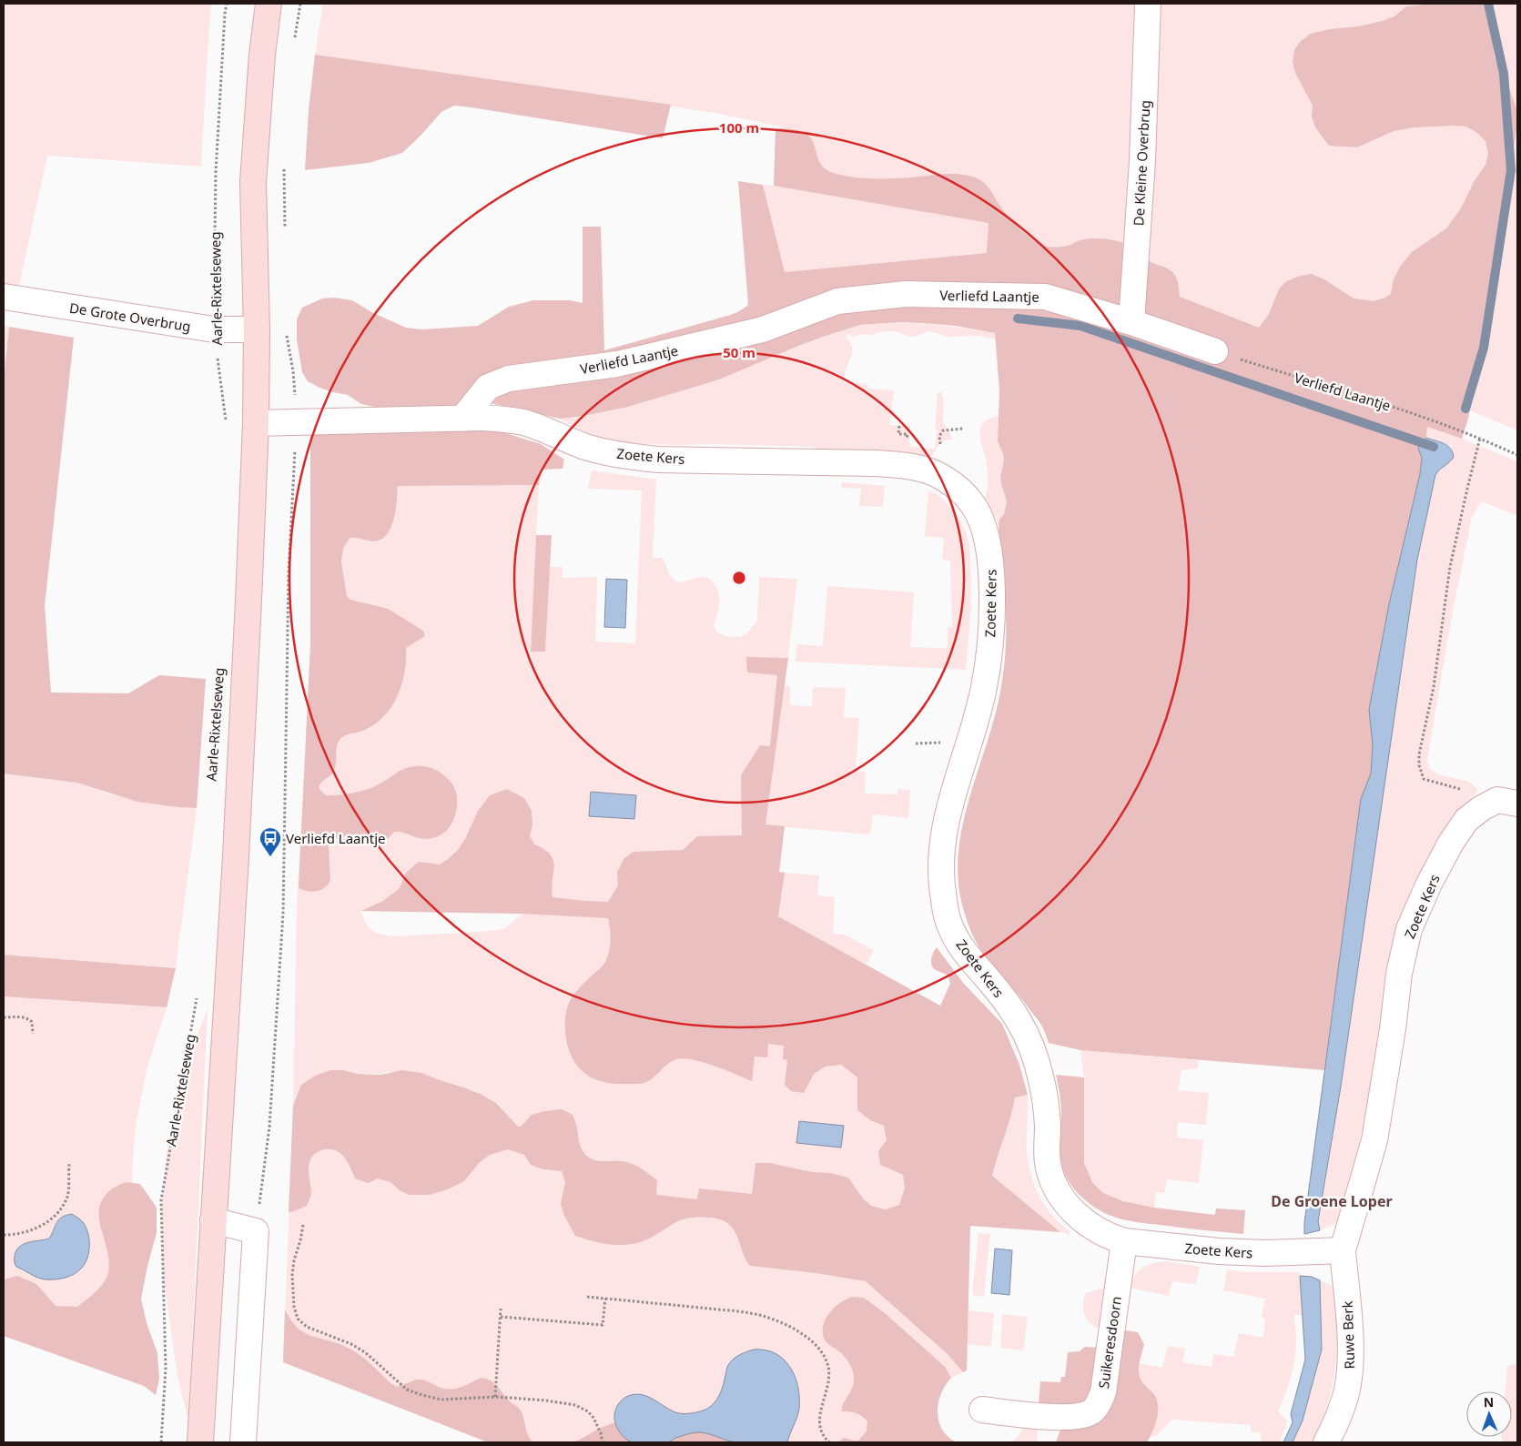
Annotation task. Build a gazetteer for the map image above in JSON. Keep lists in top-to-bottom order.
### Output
{
  "streets": {
    "street": [
      "De Kleine Overbrug",
      "Aarle-Rixtelseweg",
      "Verliefd Laantje",
      "De Grote Overbrug",
      "Zoete Kers",
      "Ruwe Berk",
      "Suikeresdoorn"
    ]
  },
  "crossings": [
    ["De Kleine Overbrug", "Verliefd Laantje"],
    ["Aarle-Rixtelseweg", "De Grote Overbrug"],
    ["Aarle-Rixtelseweg", "Zoete Kers"],
    ["Verliefd Laantje", "Zoete Kers"],
    ["Zoete Kers", "Ruwe Berk"],
    ["Zoete Kers", "Suikeresdoorn"]
  ],
  "districts": ["De Groene Loper"],
  "places": {
    "bus stop": ["Verliefd Laantje"]
  },
  "north": "top",
  "rings": ["100 m", "50 m"]
}
